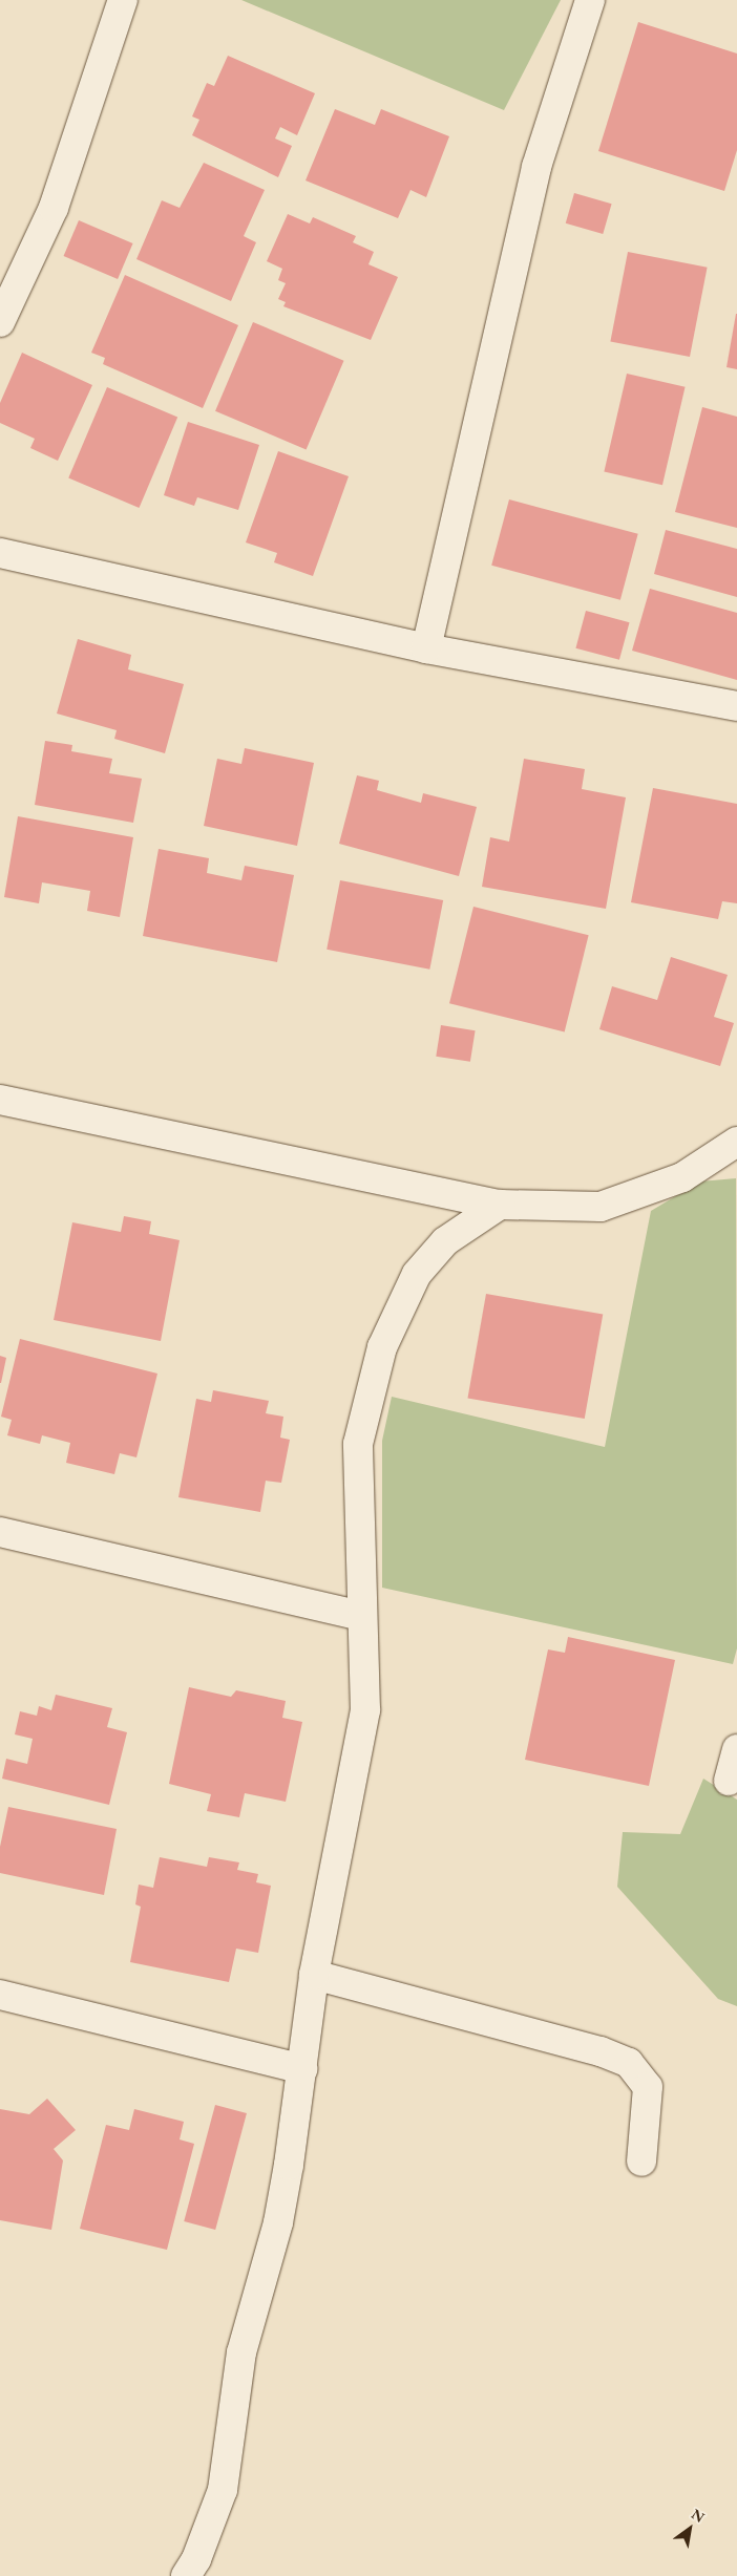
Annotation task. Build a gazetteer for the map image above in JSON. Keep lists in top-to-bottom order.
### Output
{
  "north": "top right"
}
